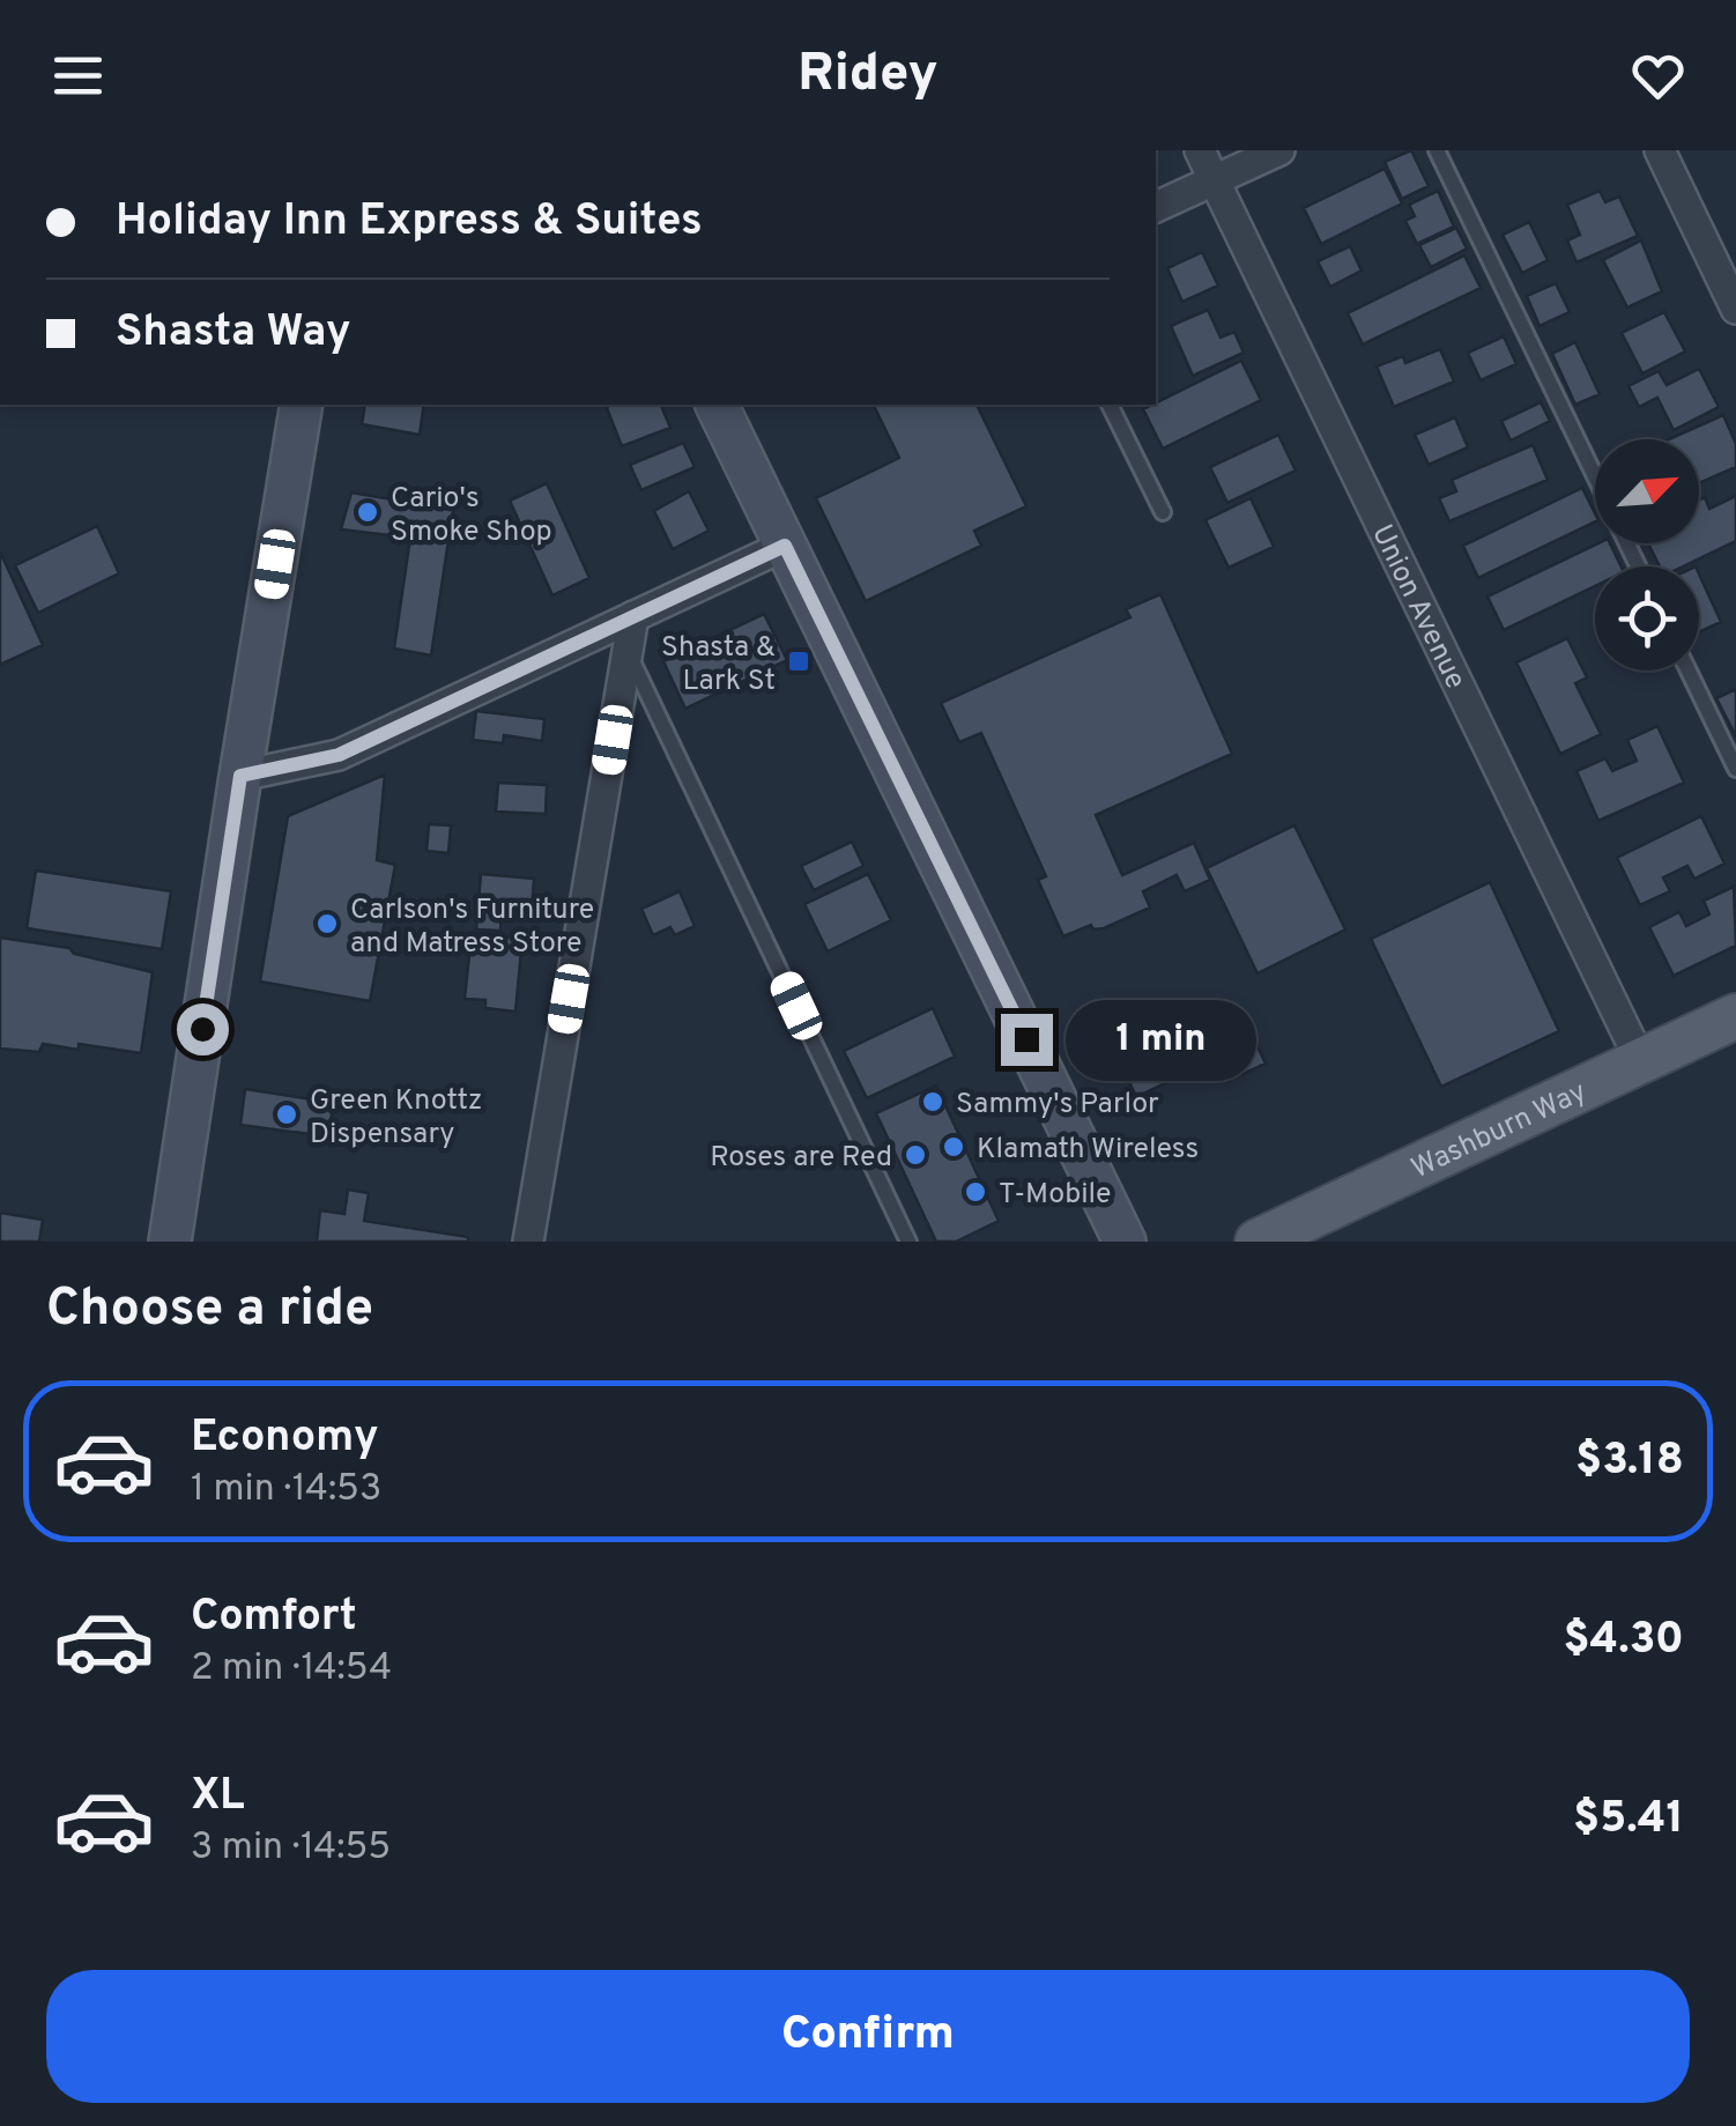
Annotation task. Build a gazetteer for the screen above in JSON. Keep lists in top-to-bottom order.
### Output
{
  "streets": {
    "main road": ["Washburn Way"],
    "street": ["Union Avenue"]
  },
  "crossings": [
    ["Union Avenue", "Washburn Way"]
  ],
  "places": {
    "other": [
      "Cario's Smoke Shop",
      "Carlson's Furniture and Matress Store",
      "Sammy's Parlor",
      "Green Knottz Dispensary",
      "Klamath Wireless",
      "Roses are Red",
      "T-Mobile"
    ],
    "transit": ["Shasta & Lark St"]
  },
  "north": "top right",
  "page": {
    "header": "Ridey",
    "banner": ["Holiday Inn Express & Suites", "Shasta Way"],
    "bubble": "1 min",
    "heading": "Choose a ride",
    "list": [
      {
        "name": "Economy",
        "note": "1 min · 14:53",
        "value": "$3.18"
      },
      {
        "name": "Comfort",
        "note": "2 min · 14:54",
        "value": "$4.30"
      },
      {
        "name": "XL",
        "note": "3 min · 14:55",
        "value": "$5.41"
      }
    ],
    "buttons": "Confirm"
  }
}
